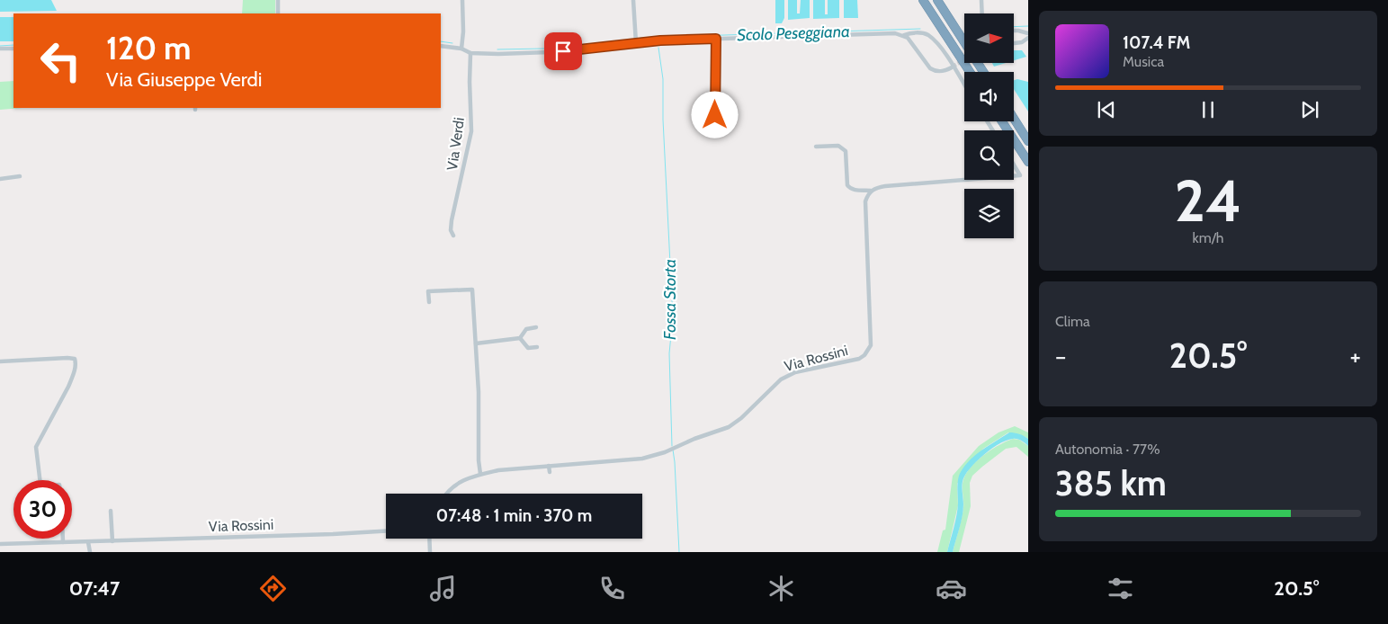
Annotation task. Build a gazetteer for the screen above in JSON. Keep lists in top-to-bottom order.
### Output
{
  "streets": {
    "street": ["Via Verdi", "Via Rossini"]
  },
  "water": ["Scolo Peseggiana", "Fossa Storta"],
  "north": "right",
  "page": {
    "turn": ["120 m", "Via Giuseppe Verdi"],
    "song": ["107.4 FM", "Musica"],
    "tile": [
      ["24", "km/h"],
      "Clima",
      ["Autonomia · 77%", "385 km"]
    ],
    "heat": ["−", "20.5°", "+"],
    "limit": "30",
    "trip": "07:48 · 1 min · 370 m",
    "tabs": ["07:47", "20.5°"]
  }
}
